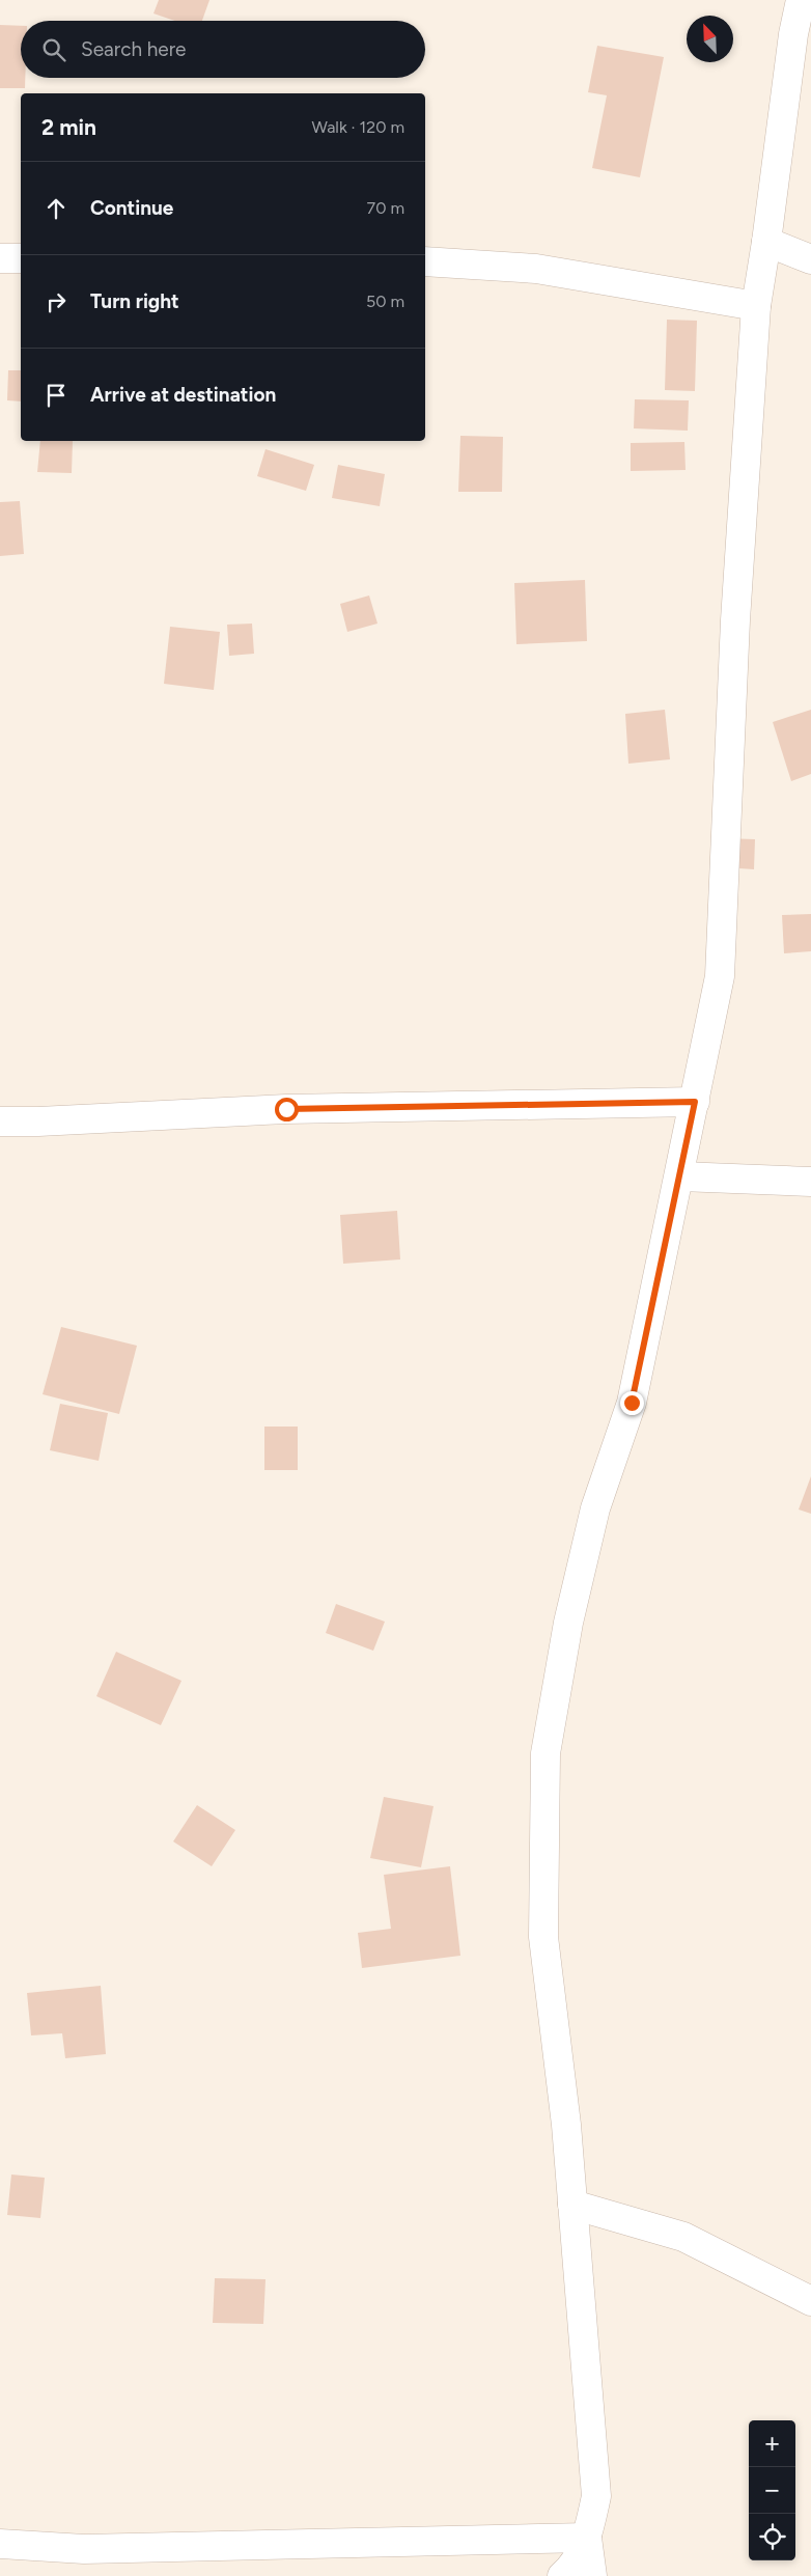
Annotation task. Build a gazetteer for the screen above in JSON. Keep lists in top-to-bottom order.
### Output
{
  "north": "top left",
  "page": {
    "search": "Search here",
    "heading": ["2 min", "Walk · 120 m"],
    "list": [
      ["Continue", "70 m"],
      ["Turn right", "50 m"],
      "Arrive at destination"
    ],
    "map_buttons": ["+", "−"]
  }
}
